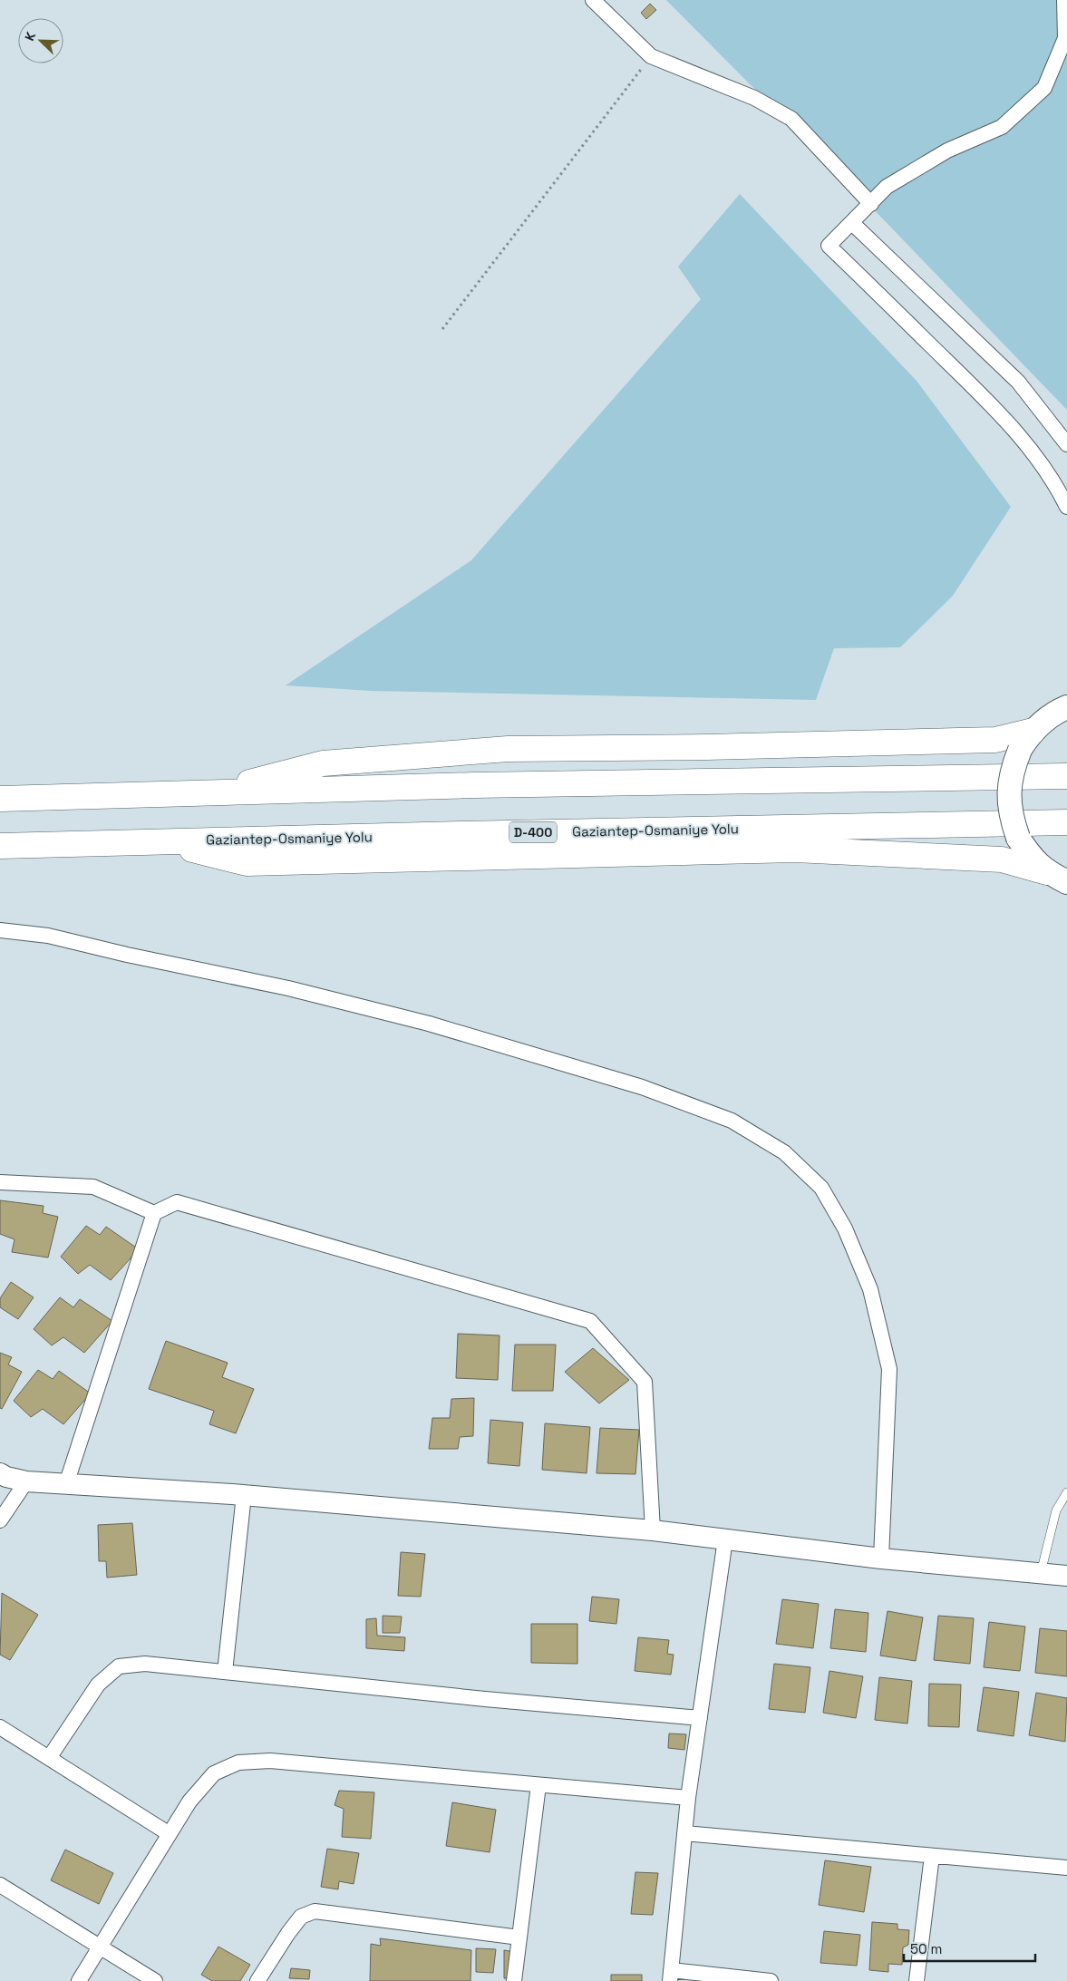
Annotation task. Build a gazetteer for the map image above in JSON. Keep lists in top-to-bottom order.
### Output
{
  "streets": {
    "highway": ["Gaziantep-Osmaniye Yolu", "D-400"]
  },
  "scale_bar": "50 m",
  "north": "top left"
}
